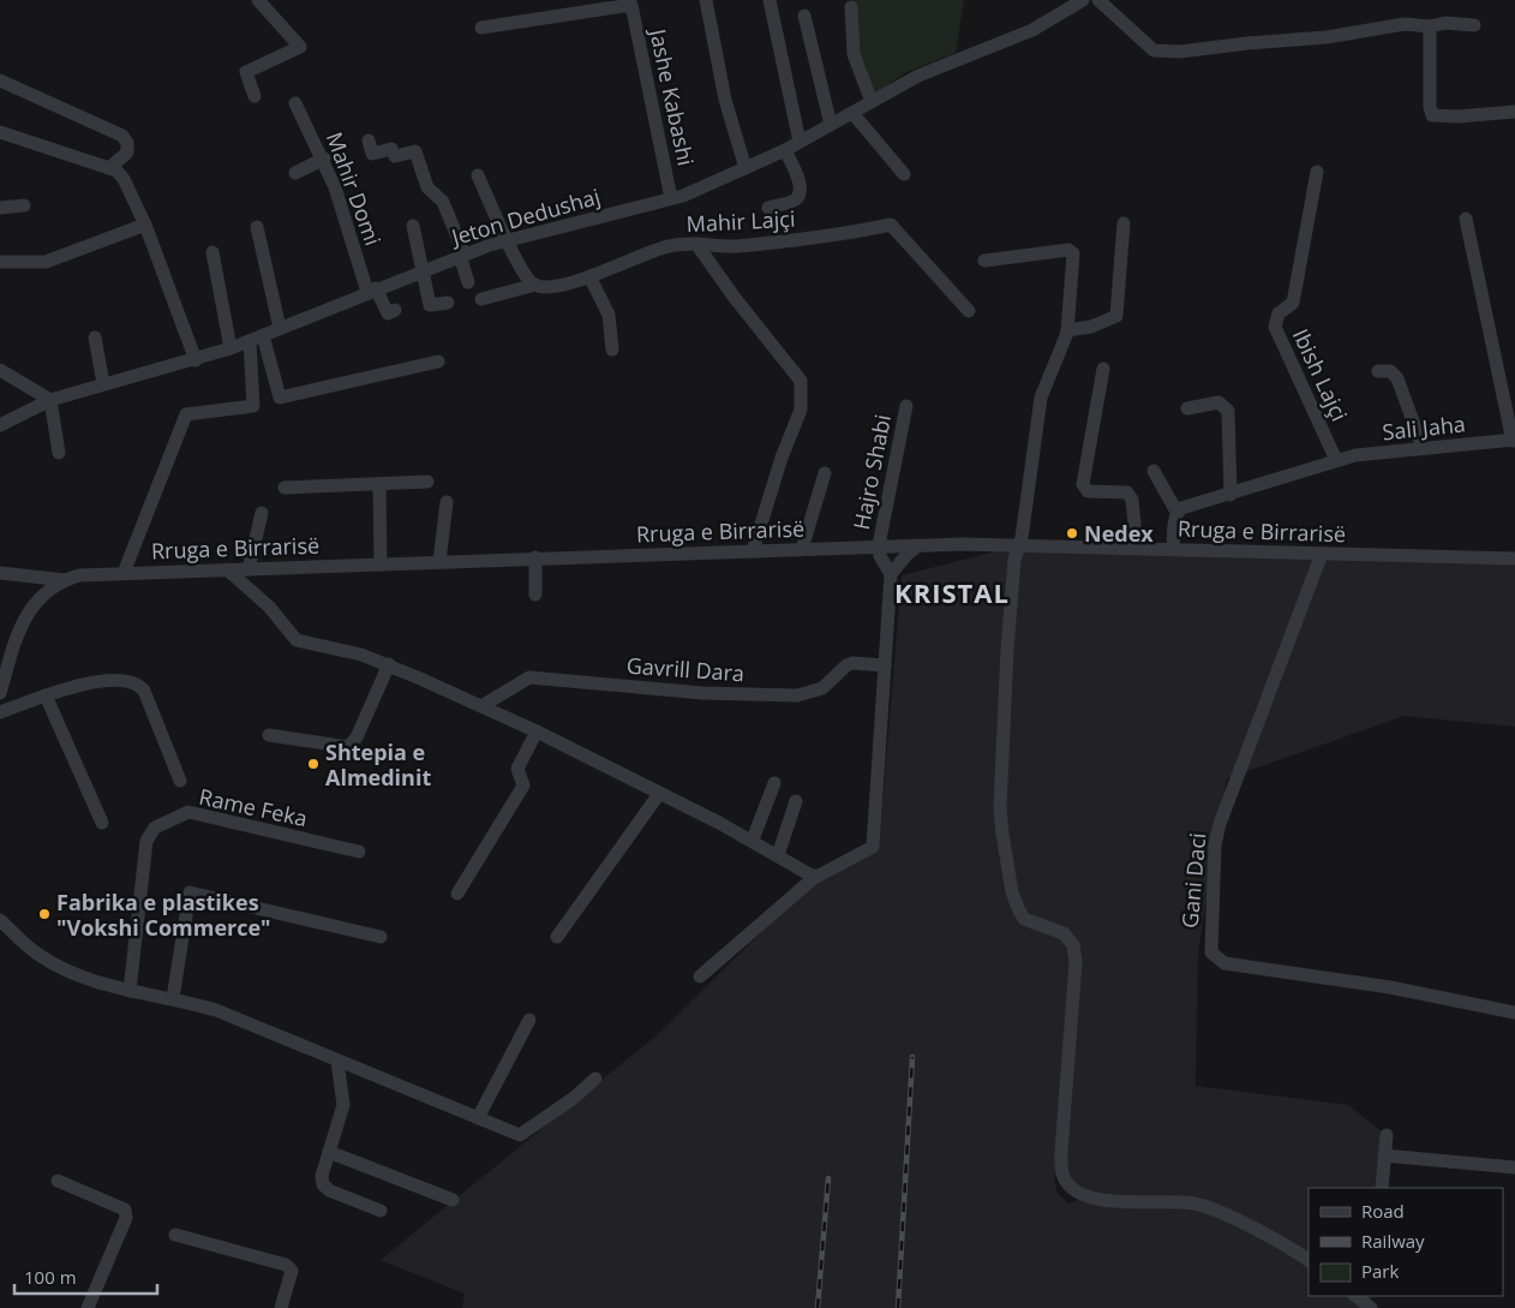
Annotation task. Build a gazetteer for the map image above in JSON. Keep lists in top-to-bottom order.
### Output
{
  "streets": {
    "street": [
      "Jashe Kabashi",
      "Mahir Domi",
      "Jeton Dedushaj",
      "Mahir Lajçi",
      "Ibish Lajçi",
      "Sali Jaha",
      "Hajro Shabi",
      "Rruga e Birrarisë",
      "Gavrill Dara",
      "Rame Feka",
      "Gani Daci"
    ]
  },
  "crossings": [
    ["Jashe Kabashi", "Jeton Dedushaj"],
    ["Mahir Domi", "Jeton Dedushaj"],
    ["Ibish Lajçi", "Sali Jaha"],
    ["Hajro Shabi", "Rruga e Birrarisë"],
    ["Rruga e Birrarisë", "Gani Daci"]
  ],
  "districts": ["KRISTAL"],
  "places": ["Nedex", "Shtepia e Almedinit", "Fabrika e plastikes \"Vokshi Commerce\""],
  "legend": ["Road", "Railway", "Park"],
  "scale_bar": "100 m"
}
